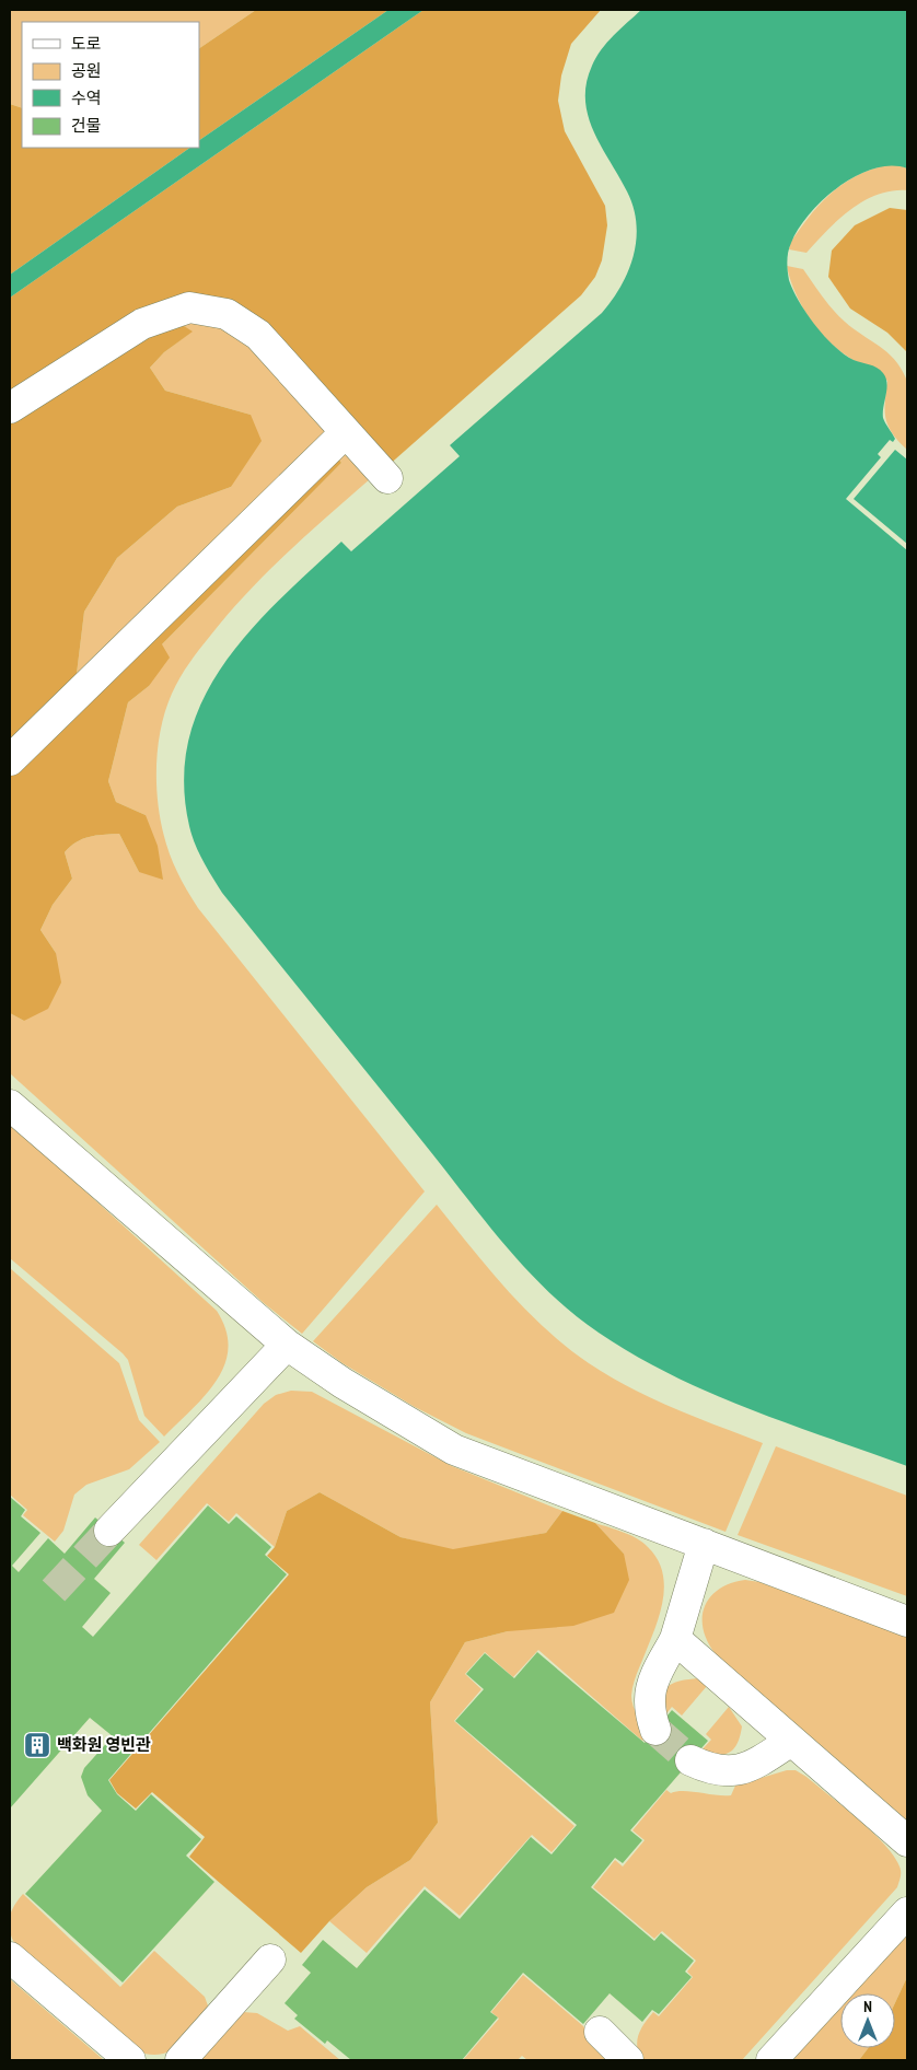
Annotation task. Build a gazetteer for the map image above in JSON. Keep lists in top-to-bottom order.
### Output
{
  "places": {
    "building": ["백화원 영빈관"]
  },
  "legend": [
    "도로",
    "공원",
    "수역",
    "건물"
  ],
  "north": "top"
}
